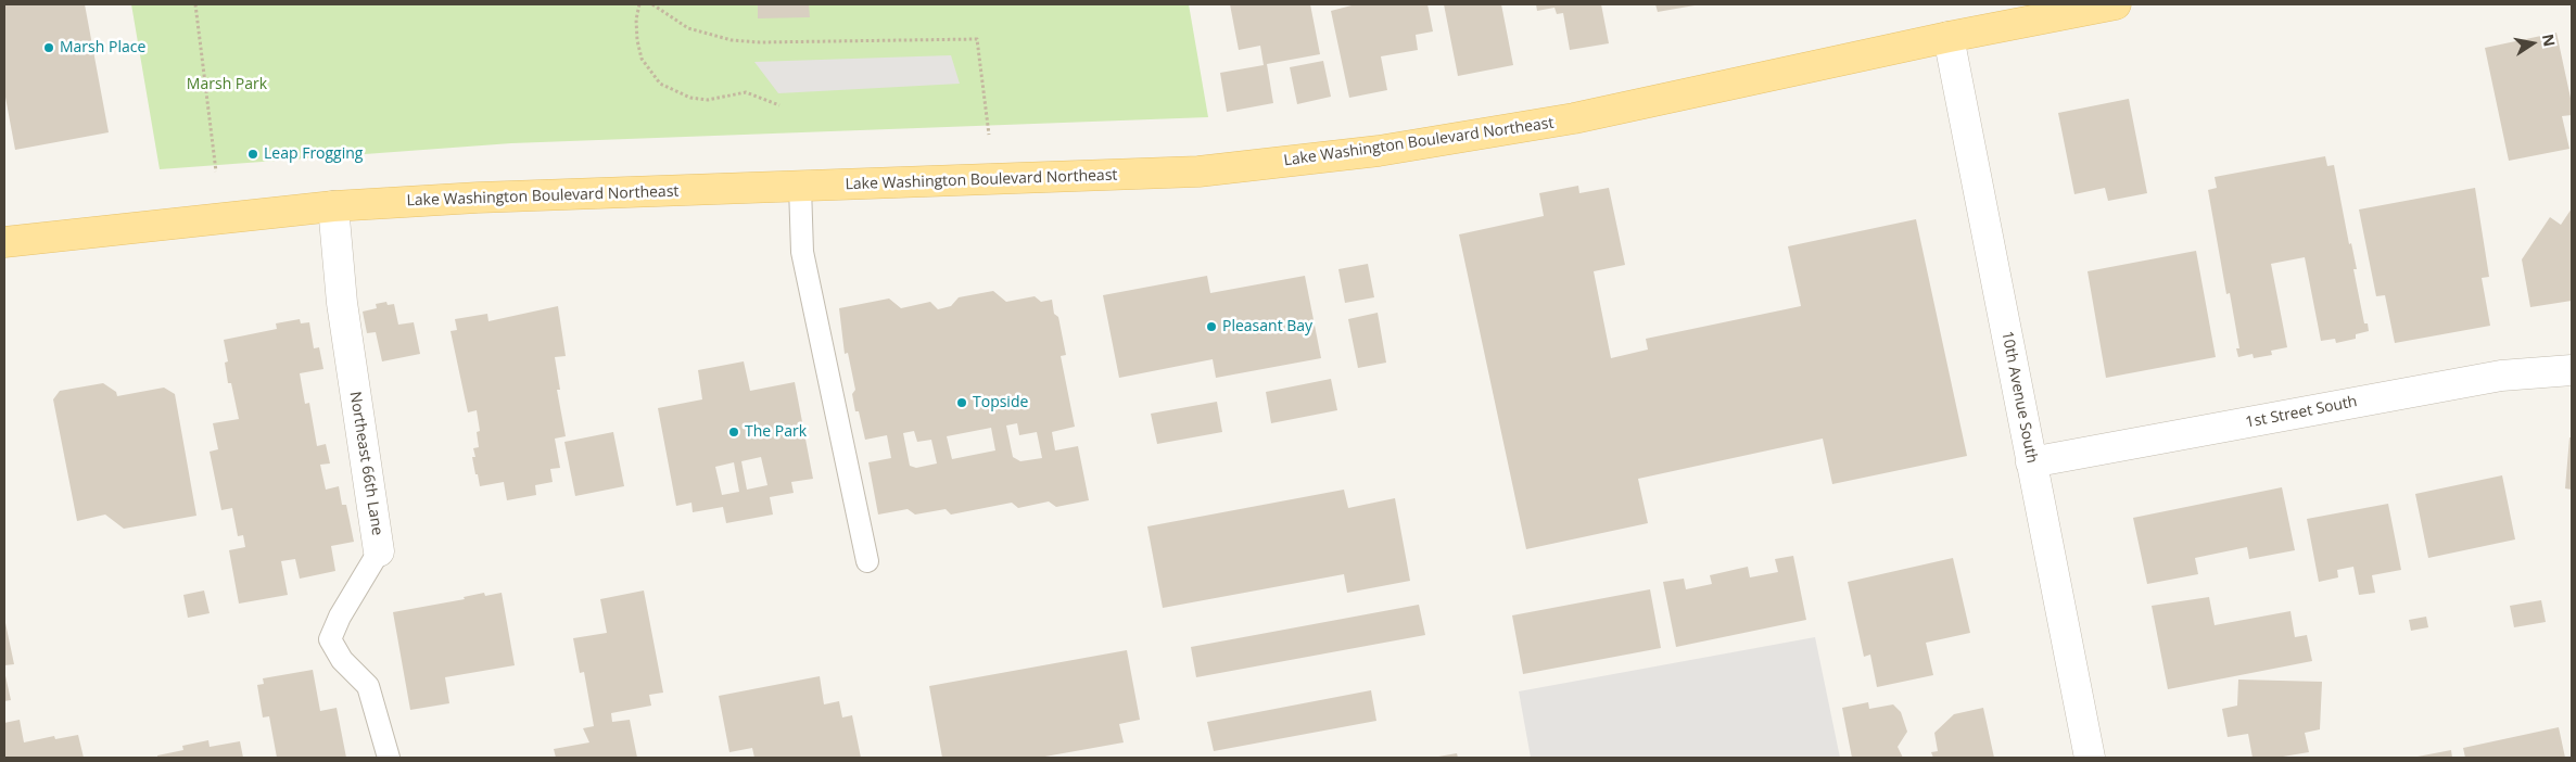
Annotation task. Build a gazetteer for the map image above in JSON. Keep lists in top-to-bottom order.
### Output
{
  "streets": {
    "main road": ["Lake Washington Boulevard Northeast"],
    "street": ["10th Avenue South", "1st Street South", "Northeast 66th Lane"]
  },
  "crossings": [
    ["Lake Washington Boulevard Northeast", "10th Avenue South"],
    ["Lake Washington Boulevard Northeast", "Northeast 66th Lane"],
    ["10th Avenue South", "1st Street South"]
  ],
  "parks": ["Marsh Park"],
  "places": [
    "Marsh Place",
    "Leap Frogging",
    "Pleasant Bay",
    "Topside",
    "The Park"
  ],
  "north": "right"
}
